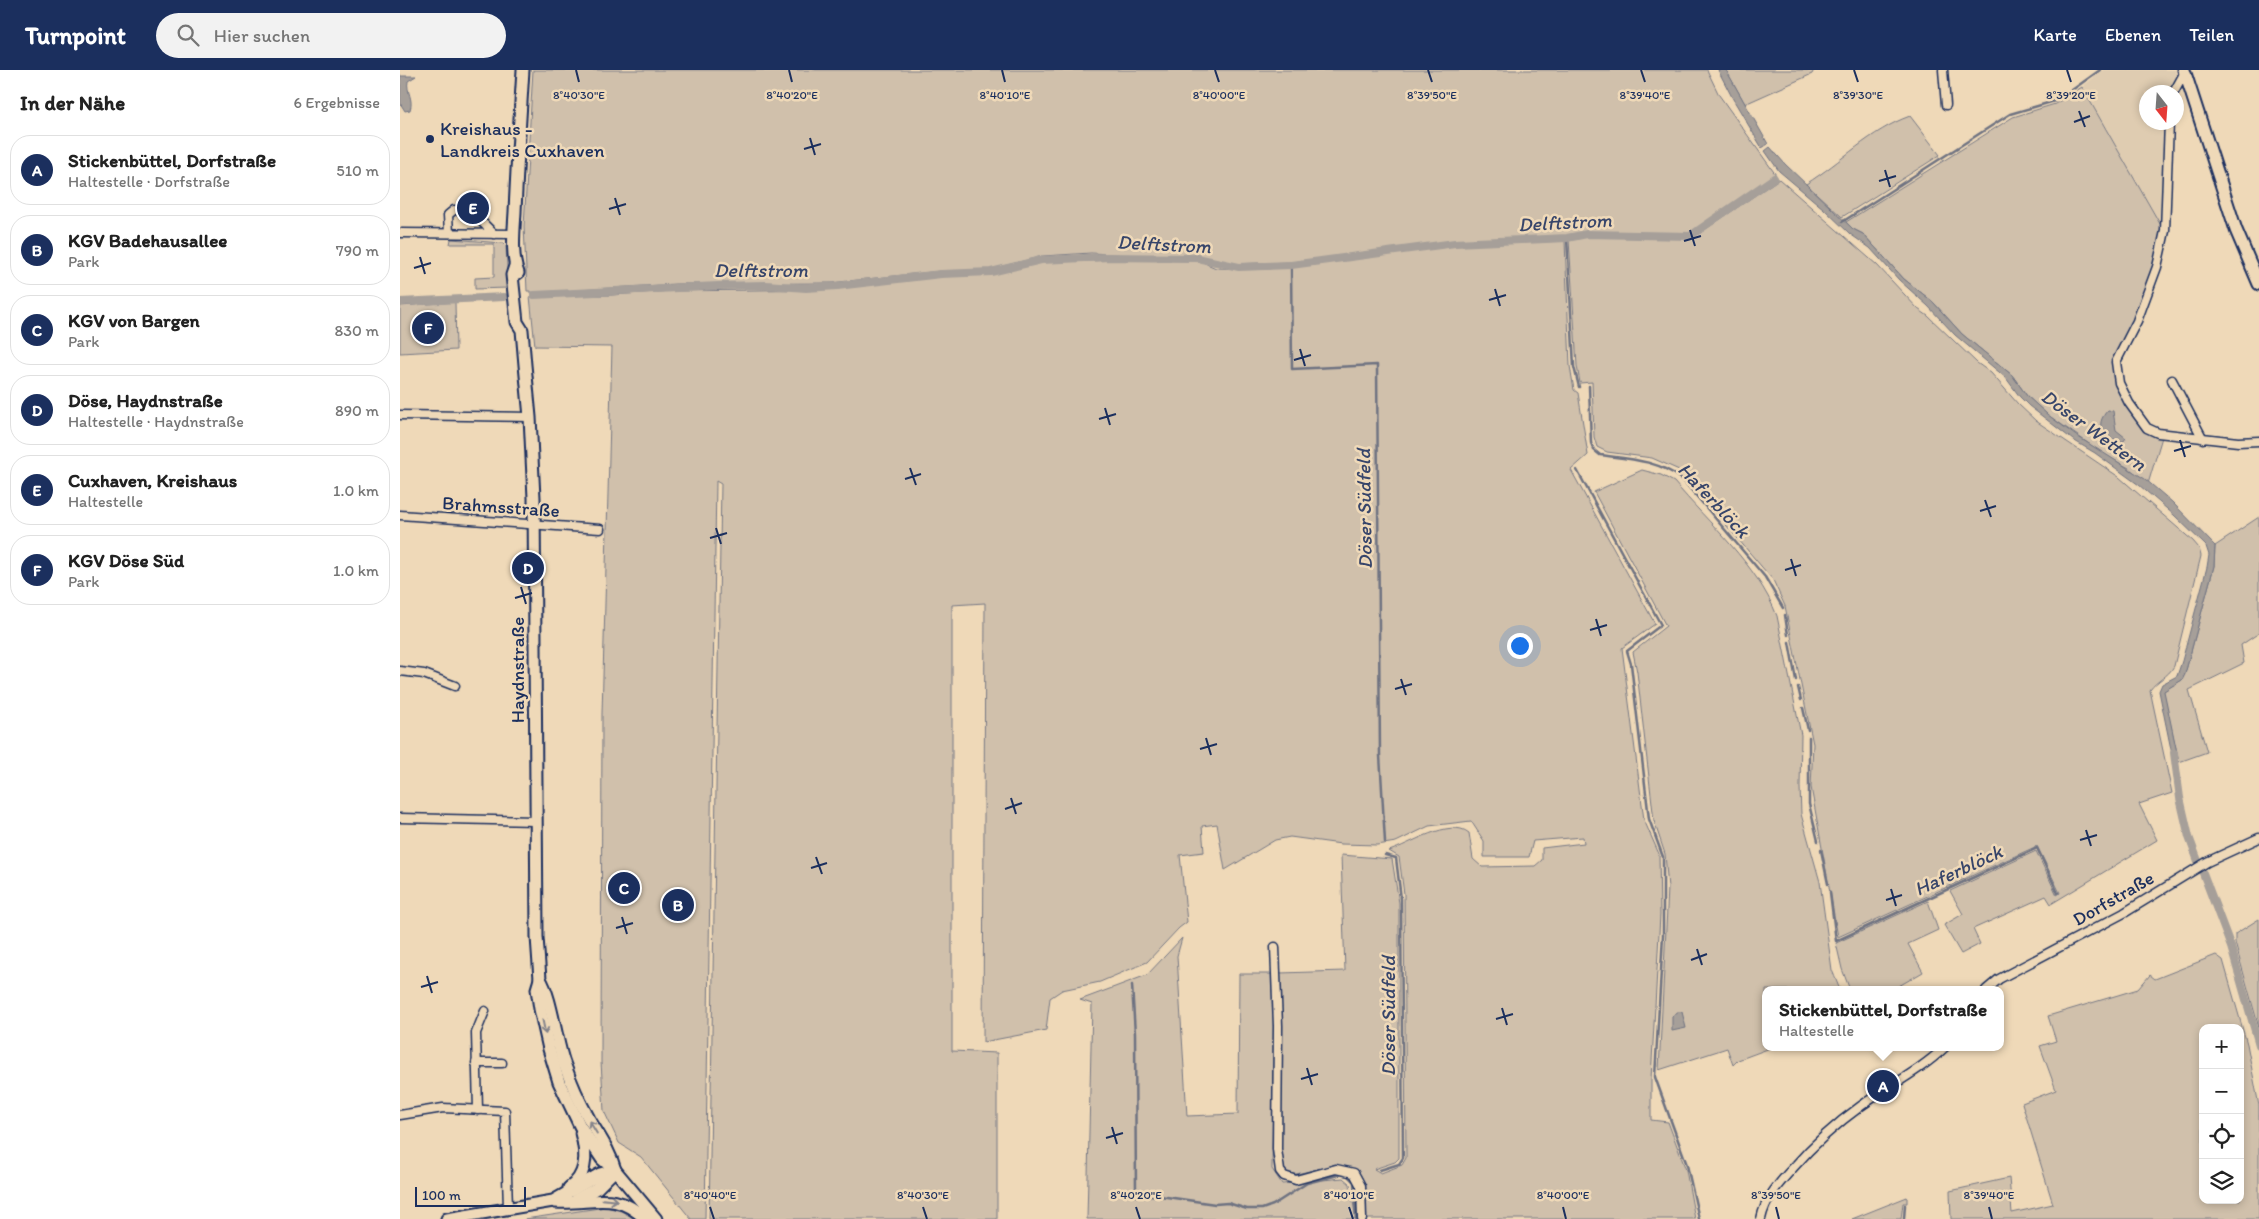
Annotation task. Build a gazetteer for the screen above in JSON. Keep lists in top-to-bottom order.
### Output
{
  "streets": {
    "street": ["Brahmsstraße", "Haydnstraße", "Dorfstraße"]
  },
  "crossings": [
    ["Brahmsstraße", "Haydnstraße"]
  ],
  "water": [
    "Delftstrom",
    "Döser Wettern",
    "Haferblöck",
    "Döser Südfeld"
  ],
  "places": ["Kreishaus - Landkreis Cuxhaven"],
  "scale_bar": "100 m",
  "north": "bottom",
  "page": {
    "header": "Turnpoint",
    "search": "Hier suchen",
    "nav": ["Karte", "Ebenen", "Teilen"],
    "heading": ["In der Nähe", "6 Ergebnisse"],
    "list": [
      {
        "mark": "A",
        "name": "Stickenbüttel, Dorfstraße",
        "note": "Haltestelle · Dorfstraße",
        "value": "510 m"
      },
      {
        "mark": "B",
        "name": "KGV Badehausallee",
        "note": "Park",
        "value": "790 m"
      },
      {
        "mark": "C",
        "name": "KGV von Bargen",
        "note": "Park",
        "value": "830 m"
      },
      {
        "mark": "D",
        "name": "Döse, Haydnstraße",
        "note": "Haltestelle · Haydnstraße",
        "value": "890 m"
      },
      {
        "mark": "E",
        "name": "Cuxhaven, Kreishaus",
        "note": "Haltestelle",
        "value": "1.0 km"
      },
      {
        "mark": "F",
        "name": "KGV Döse Süd",
        "note": "Park",
        "value": "1.0 km"
      }
    ],
    "pins": [
      "E",
      "F",
      "D",
      "C",
      "B",
      "A"
    ],
    "popup": ["Stickenbüttel, Dorfstraße", "Haltestelle"],
    "map_buttons": ["+", "−"],
    "scale": "100 m"
  },
  "coordinates": [
    "8°40'30\"E",
    "8°40'20\"E",
    "8°40'10\"E",
    "8°40'00\"E",
    "8°39'50\"E",
    "8°39'40\"E",
    "8°39'30\"E",
    "8°39'20\"E",
    "8°40'40\"E"
  ]
}
